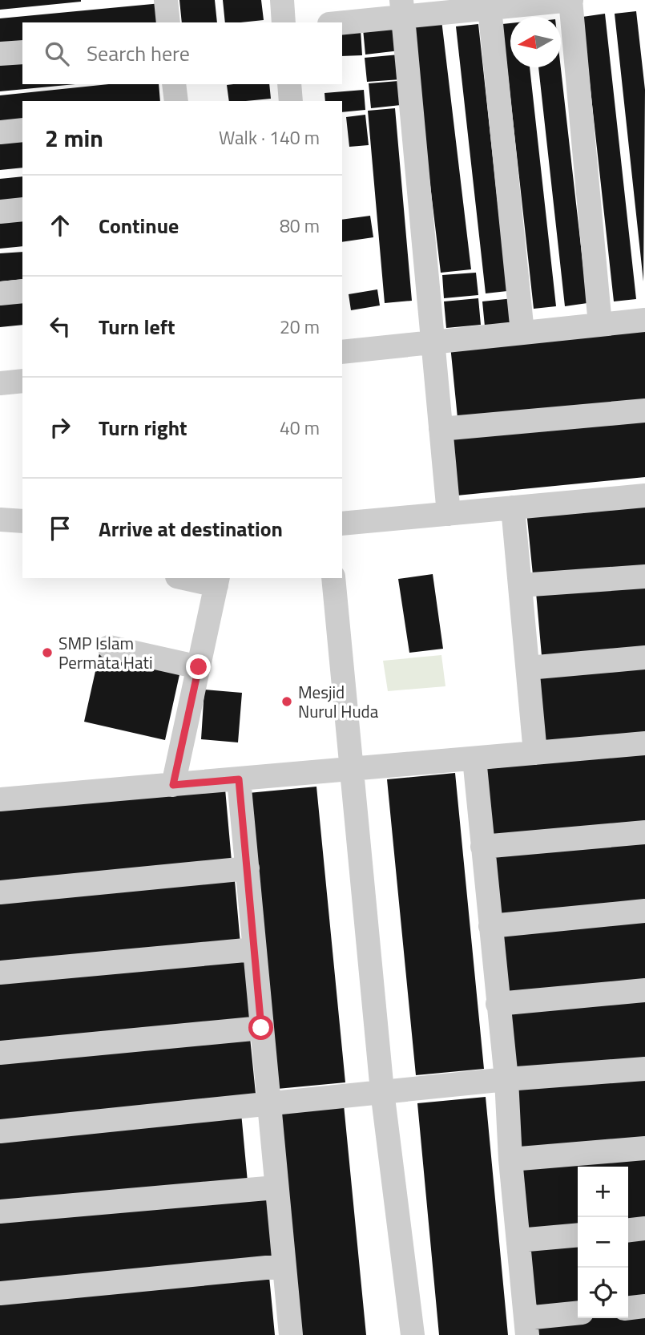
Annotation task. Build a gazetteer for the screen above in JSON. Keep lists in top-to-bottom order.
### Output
{
  "places": ["SMP Islam Permata Hati", "Mesjid Nurul Huda"],
  "north": "left",
  "page": {
    "search": "Search here",
    "heading": ["2 min", "Walk · 140 m"],
    "list": [
      ["Continue", "80 m"],
      ["Turn left", "20 m"],
      ["Turn right", "40 m"],
      "Arrive at destination"
    ],
    "map_buttons": ["+", "−"]
  }
}
